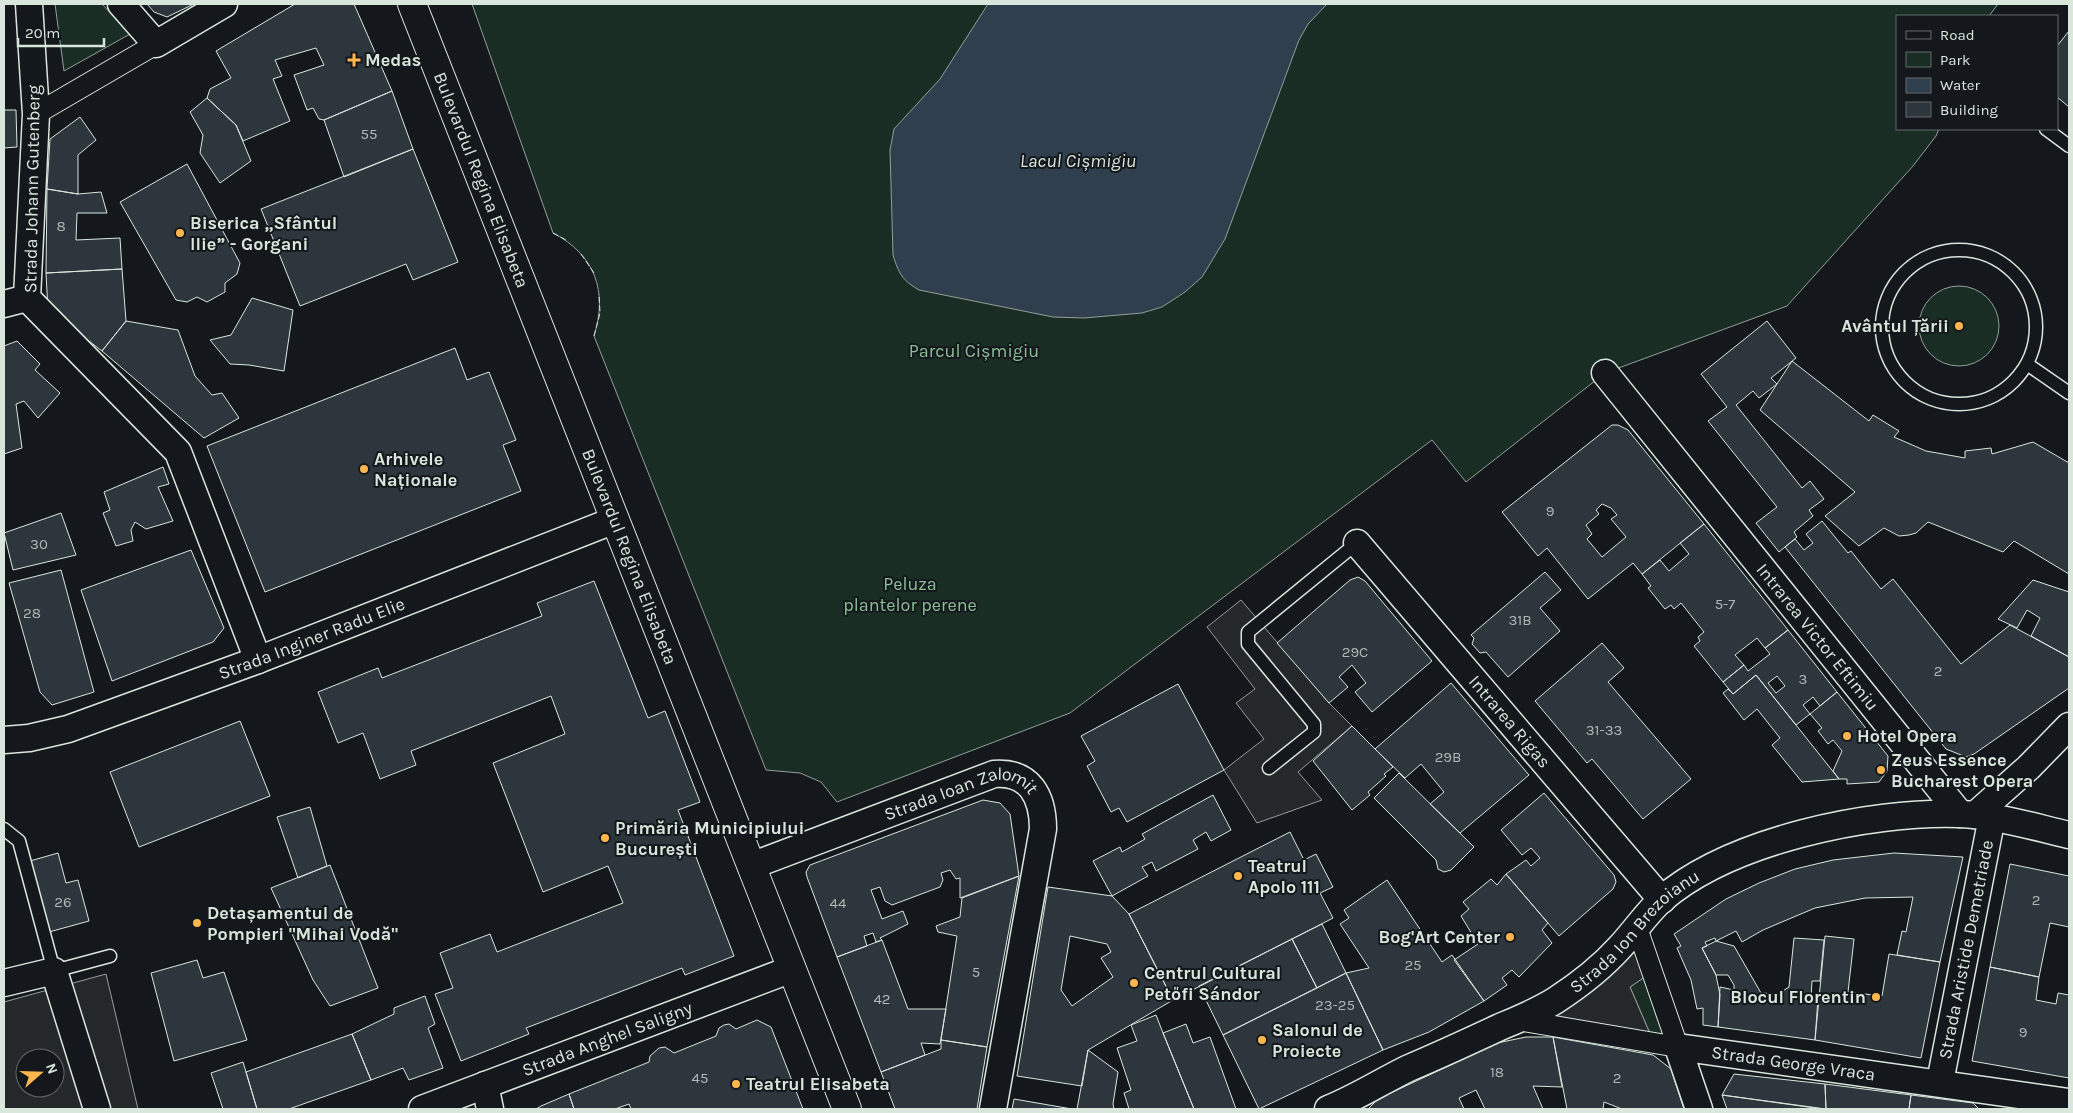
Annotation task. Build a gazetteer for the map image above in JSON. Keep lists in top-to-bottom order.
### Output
{
  "streets": {
    "main road": ["Bulevardul Regina Elisabeta"],
    "street": [
      "Strada Johann Gutenberg",
      "Intrarea Victor Eftimiu",
      "Strada Inginer Radu Elie",
      "Intrarea Rigas",
      "Strada Ioan Zalomit",
      "Strada Ion Brezoianu",
      "Strada Aristide Demetriade",
      "Strada Anghel Saligny",
      "Strada George Vraca"
    ]
  },
  "crossings": [
    ["Bulevardul Regina Elisabeta", "Strada Inginer Radu Elie"],
    ["Bulevardul Regina Elisabeta", "Strada Ioan Zalomit"],
    ["Bulevardul Regina Elisabeta", "Strada Anghel Saligny"],
    ["Strada Johann Gutenberg", "Strada Inginer Radu Elie"],
    ["Intrarea Victor Eftimiu", "Strada Ion Brezoianu"],
    ["Intrarea Victor Eftimiu", "Strada Aristide Demetriade"],
    ["Intrarea Rigas", "Strada Ion Brezoianu"],
    ["Strada Ion Brezoianu", "Strada Aristide Demetriade"],
    ["Strada Ion Brezoianu", "Strada George Vraca"],
    ["Strada Aristide Demetriade", "Strada George Vraca"]
  ],
  "water": ["Lacul Cișmigiu"],
  "parks": ["Parcul Cișmigiu", "Peluza plantelor perene"],
  "places": {
    "health": ["Medas"],
    "other": [
      "Biserica „Sfântul Ilie” - Gorgani",
      "Avântul Țării",
      "Arhivele Naționale",
      "Hotel Opera",
      "Zeus Essence Bucharest Opera",
      "Primăria Municipiului București",
      "Teatrul Apolo 111",
      "Detașamentul de Pompieri \"Mihai Vodă\"",
      "Bog'Art Center",
      "Centrul Cultural Petőfi Sándor",
      "Blocul Florentin",
      "Salonul de Proiecte",
      "Teatrul Elisabeta"
    ]
  },
  "house_numbers": [
    "55",
    "8",
    "9",
    "30",
    "5-7",
    "28",
    "31B",
    "29C",
    "2",
    "3",
    "31-33",
    "29B",
    "2",
    "26",
    "44",
    "25",
    "5",
    "42",
    "23-25",
    "9",
    "18",
    "45",
    "2"
  ],
  "legend": [
    "Road",
    "Park",
    "Water",
    "Building"
  ],
  "scale_bar": "20 m",
  "north": "right"
}
